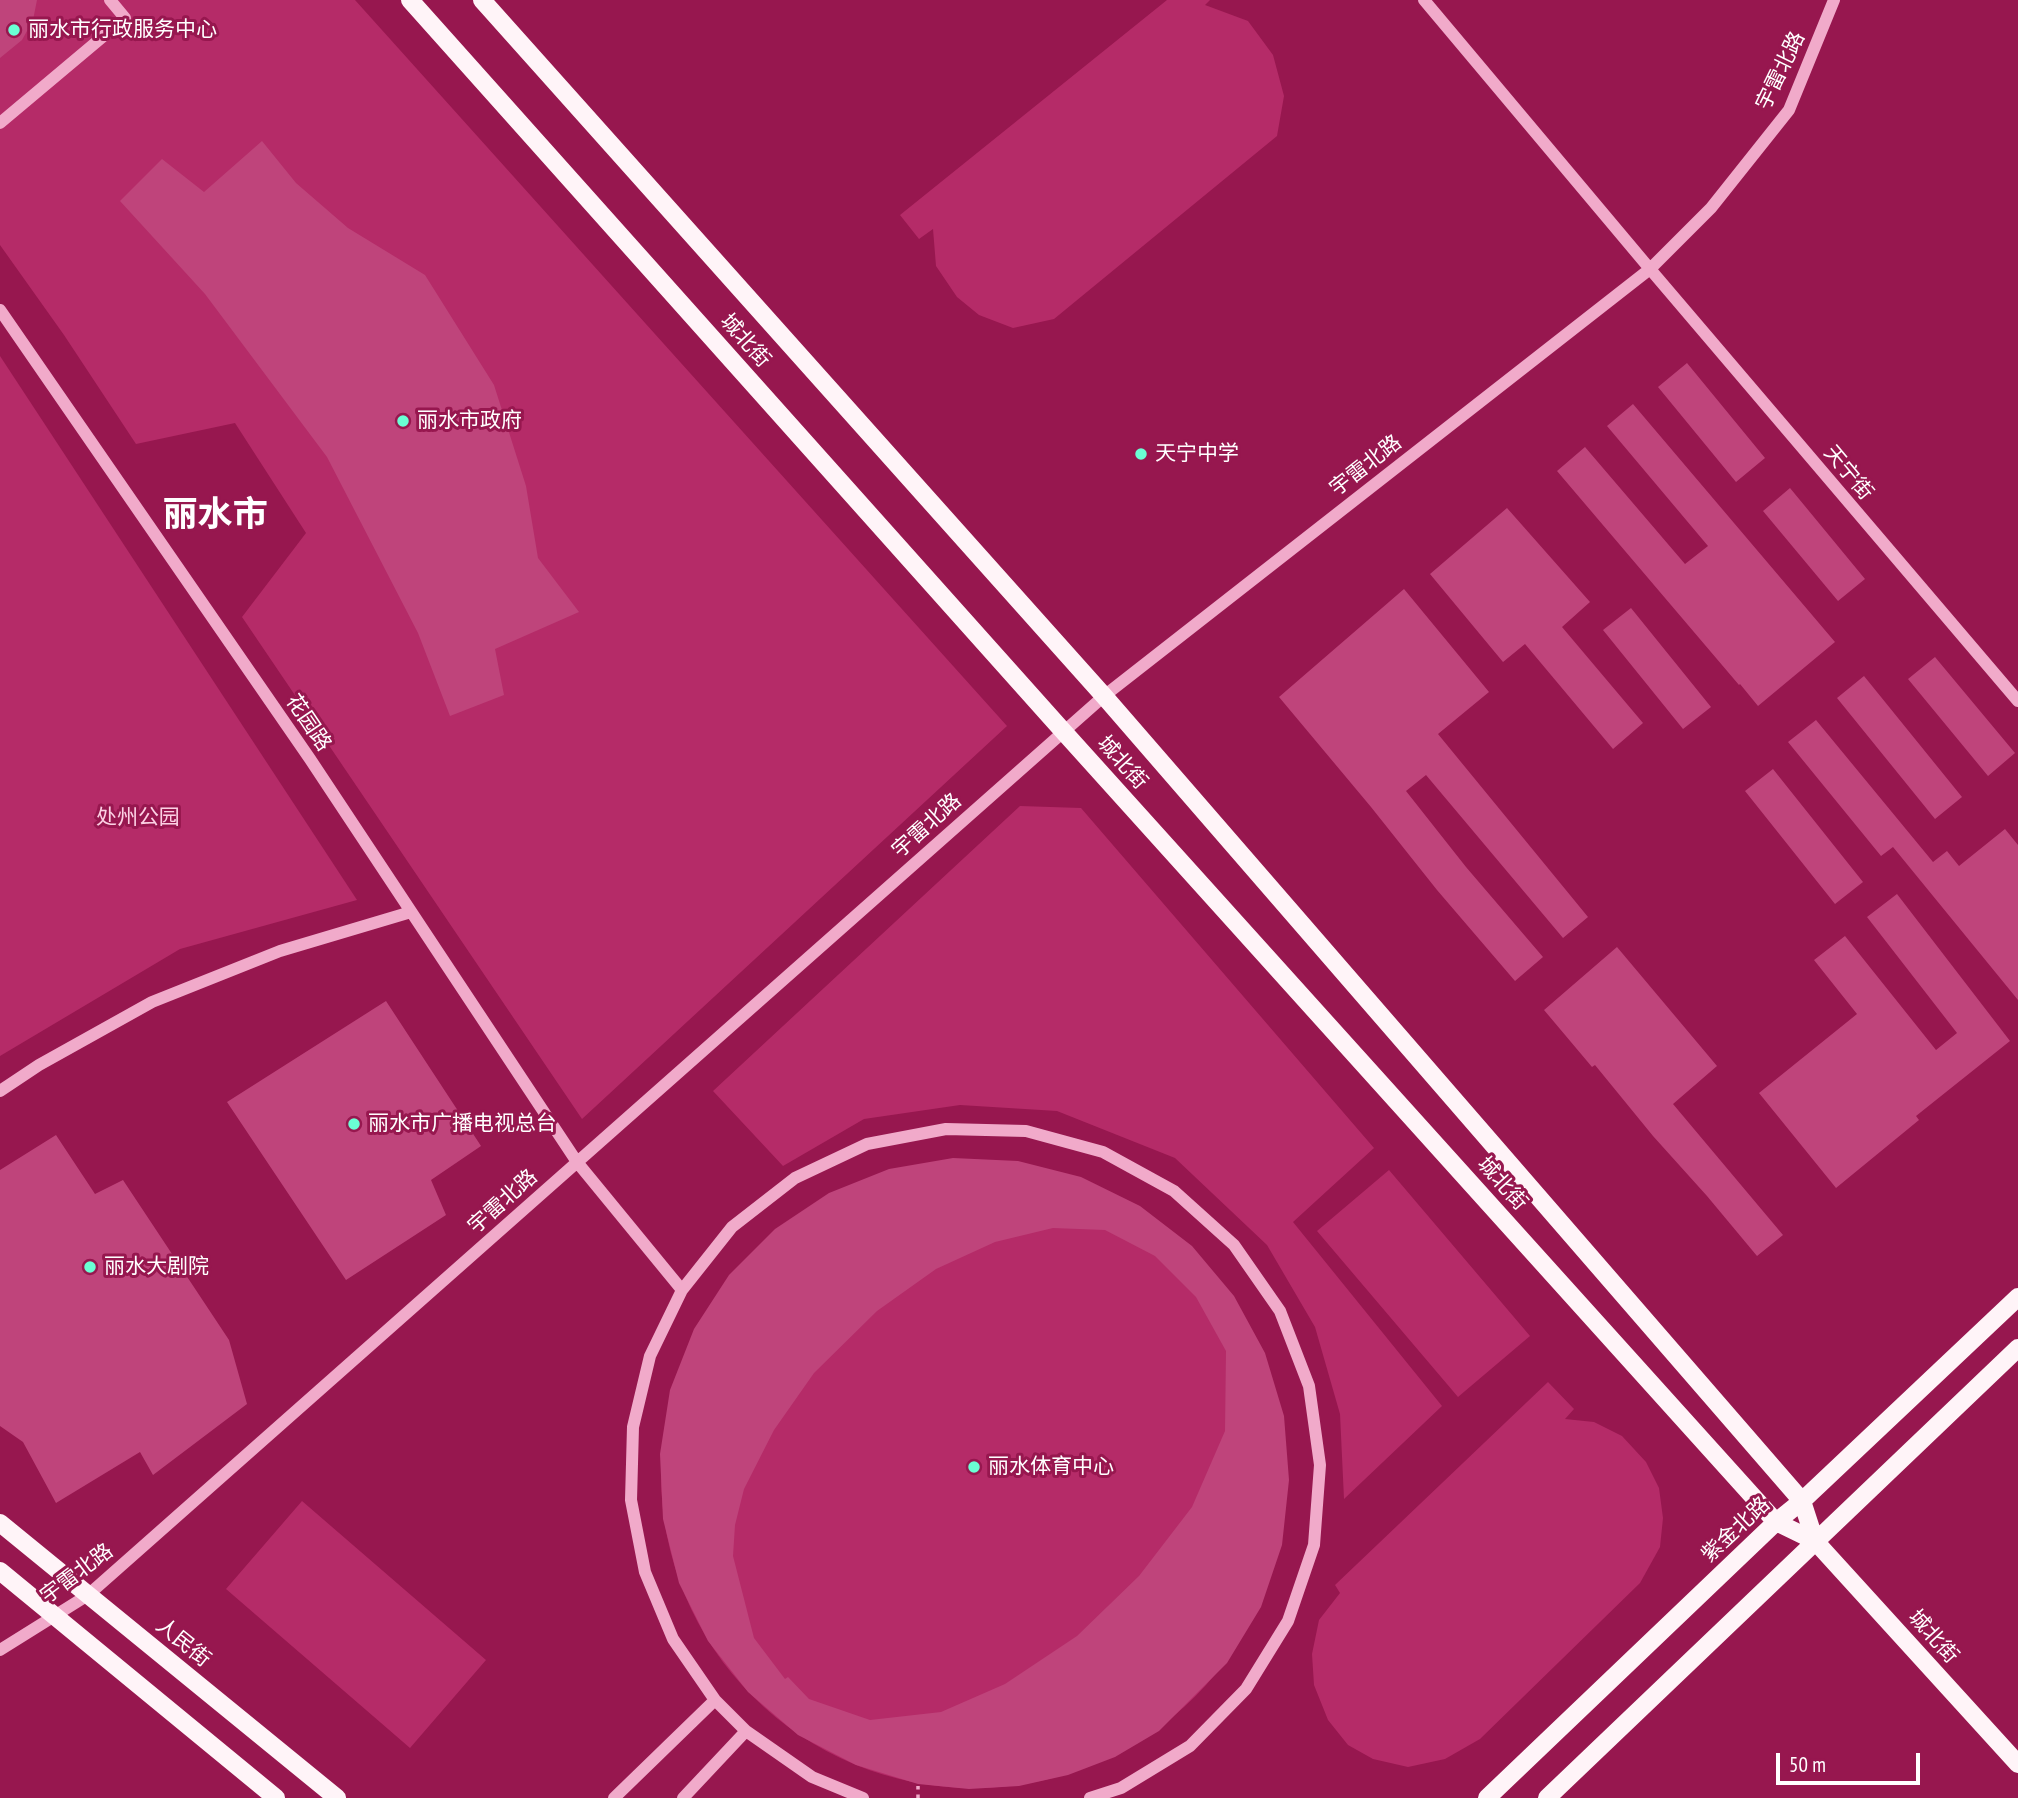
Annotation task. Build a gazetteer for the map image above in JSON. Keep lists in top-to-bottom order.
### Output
{
  "streets": {
    "main road": ["城北街", "紫金北路", "人民街"],
    "street": ["宇雷北路", "天宁街", "花园路"]
  },
  "crossings": [
    ["宇雷北路", "城北街"],
    ["宇雷北路", "天宁街"],
    ["宇雷北路", "花园路"],
    ["宇雷北路", "人民街"],
    ["城北街", "紫金北路"]
  ],
  "districts": ["丽水市"],
  "parks": ["处州公园"],
  "places": [
    "丽水市行政服务中心",
    "丽水市政府",
    "天宁中学",
    "丽水市广播电视总台",
    "丽水大剧院",
    "丽水体育中心"
  ],
  "scale_bar": "50 m"
}
